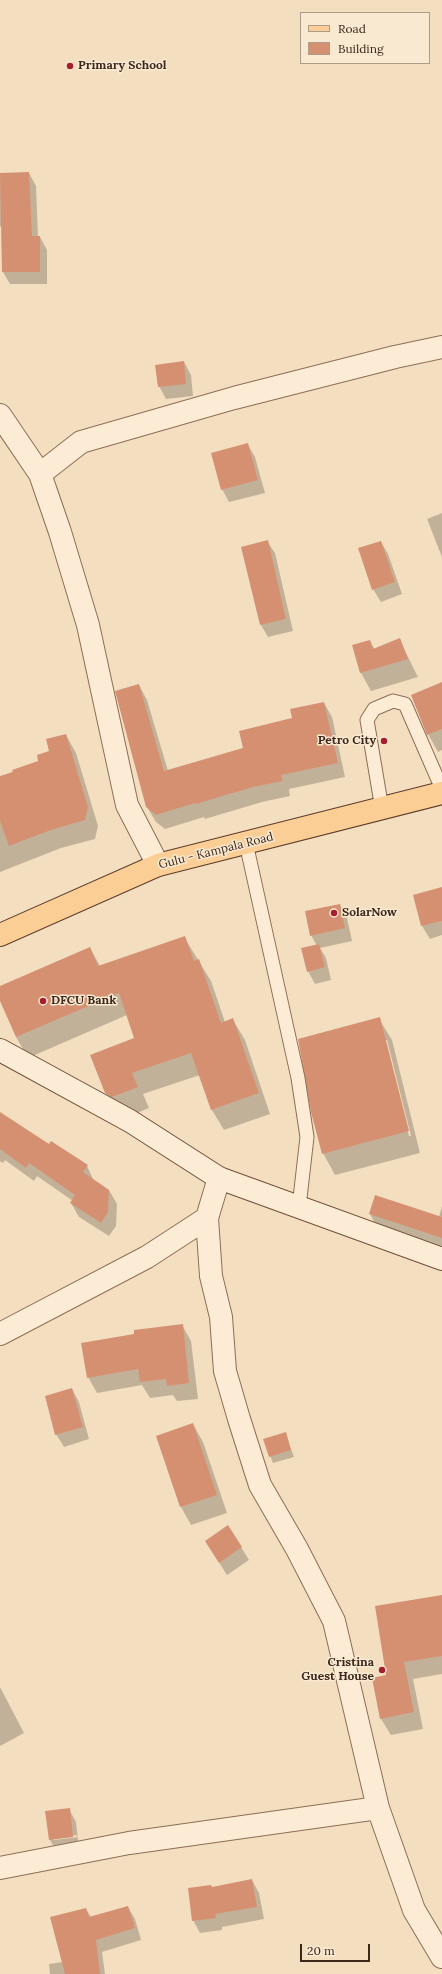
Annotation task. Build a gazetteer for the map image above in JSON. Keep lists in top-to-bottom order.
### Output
{
  "streets": {
    "main road": ["Gulu - Kampala Road"]
  },
  "places": [
    "Primary School",
    "Petro City",
    "SolarNow",
    "DFCU Bank",
    "Cristina Guest House"
  ],
  "legend": ["Road", "Building"],
  "scale_bar": "20 m"
}
